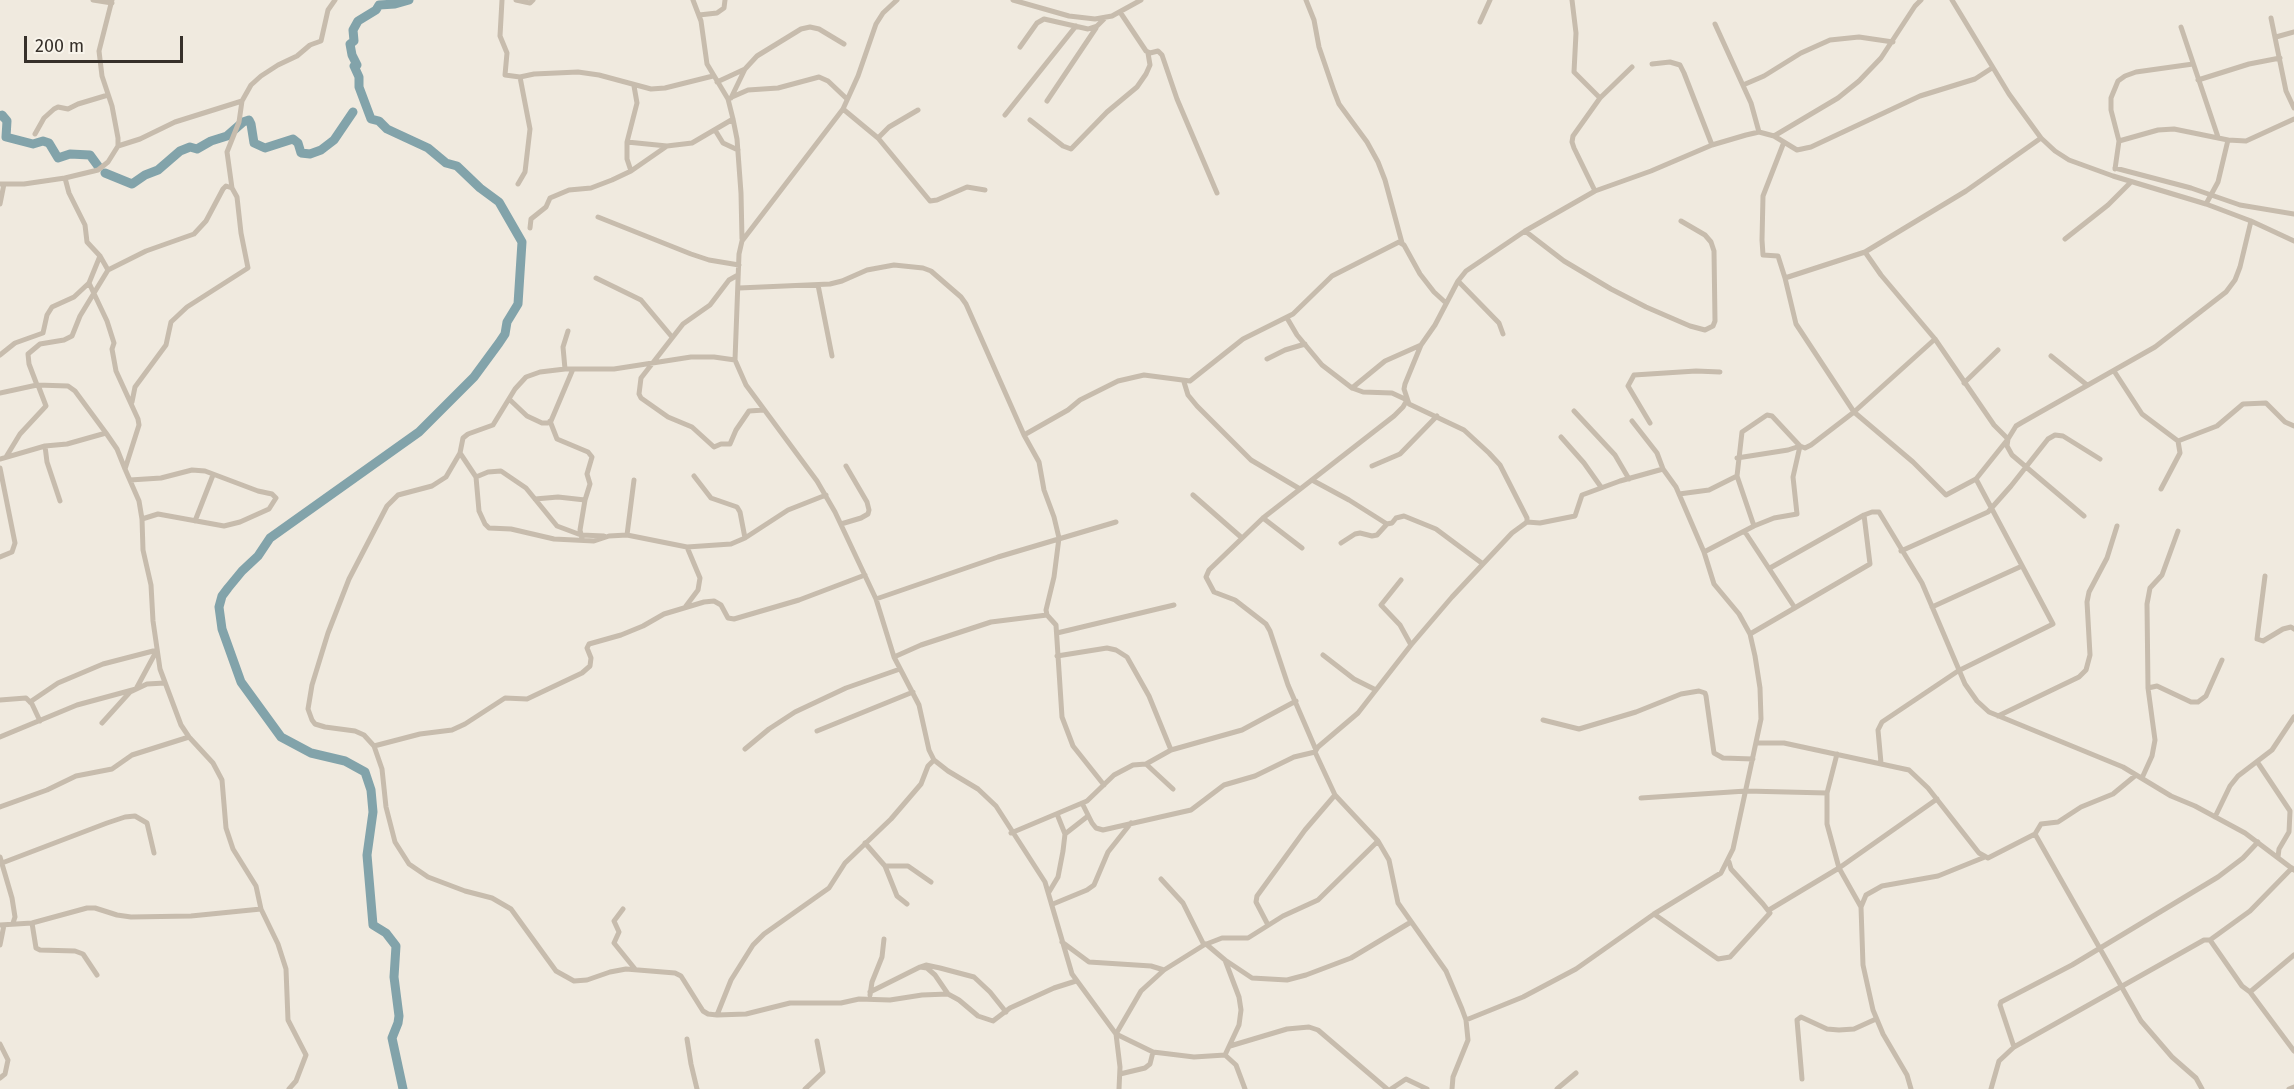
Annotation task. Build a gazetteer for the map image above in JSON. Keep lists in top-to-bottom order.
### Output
{
  "scale_bar": "200 m"
}
